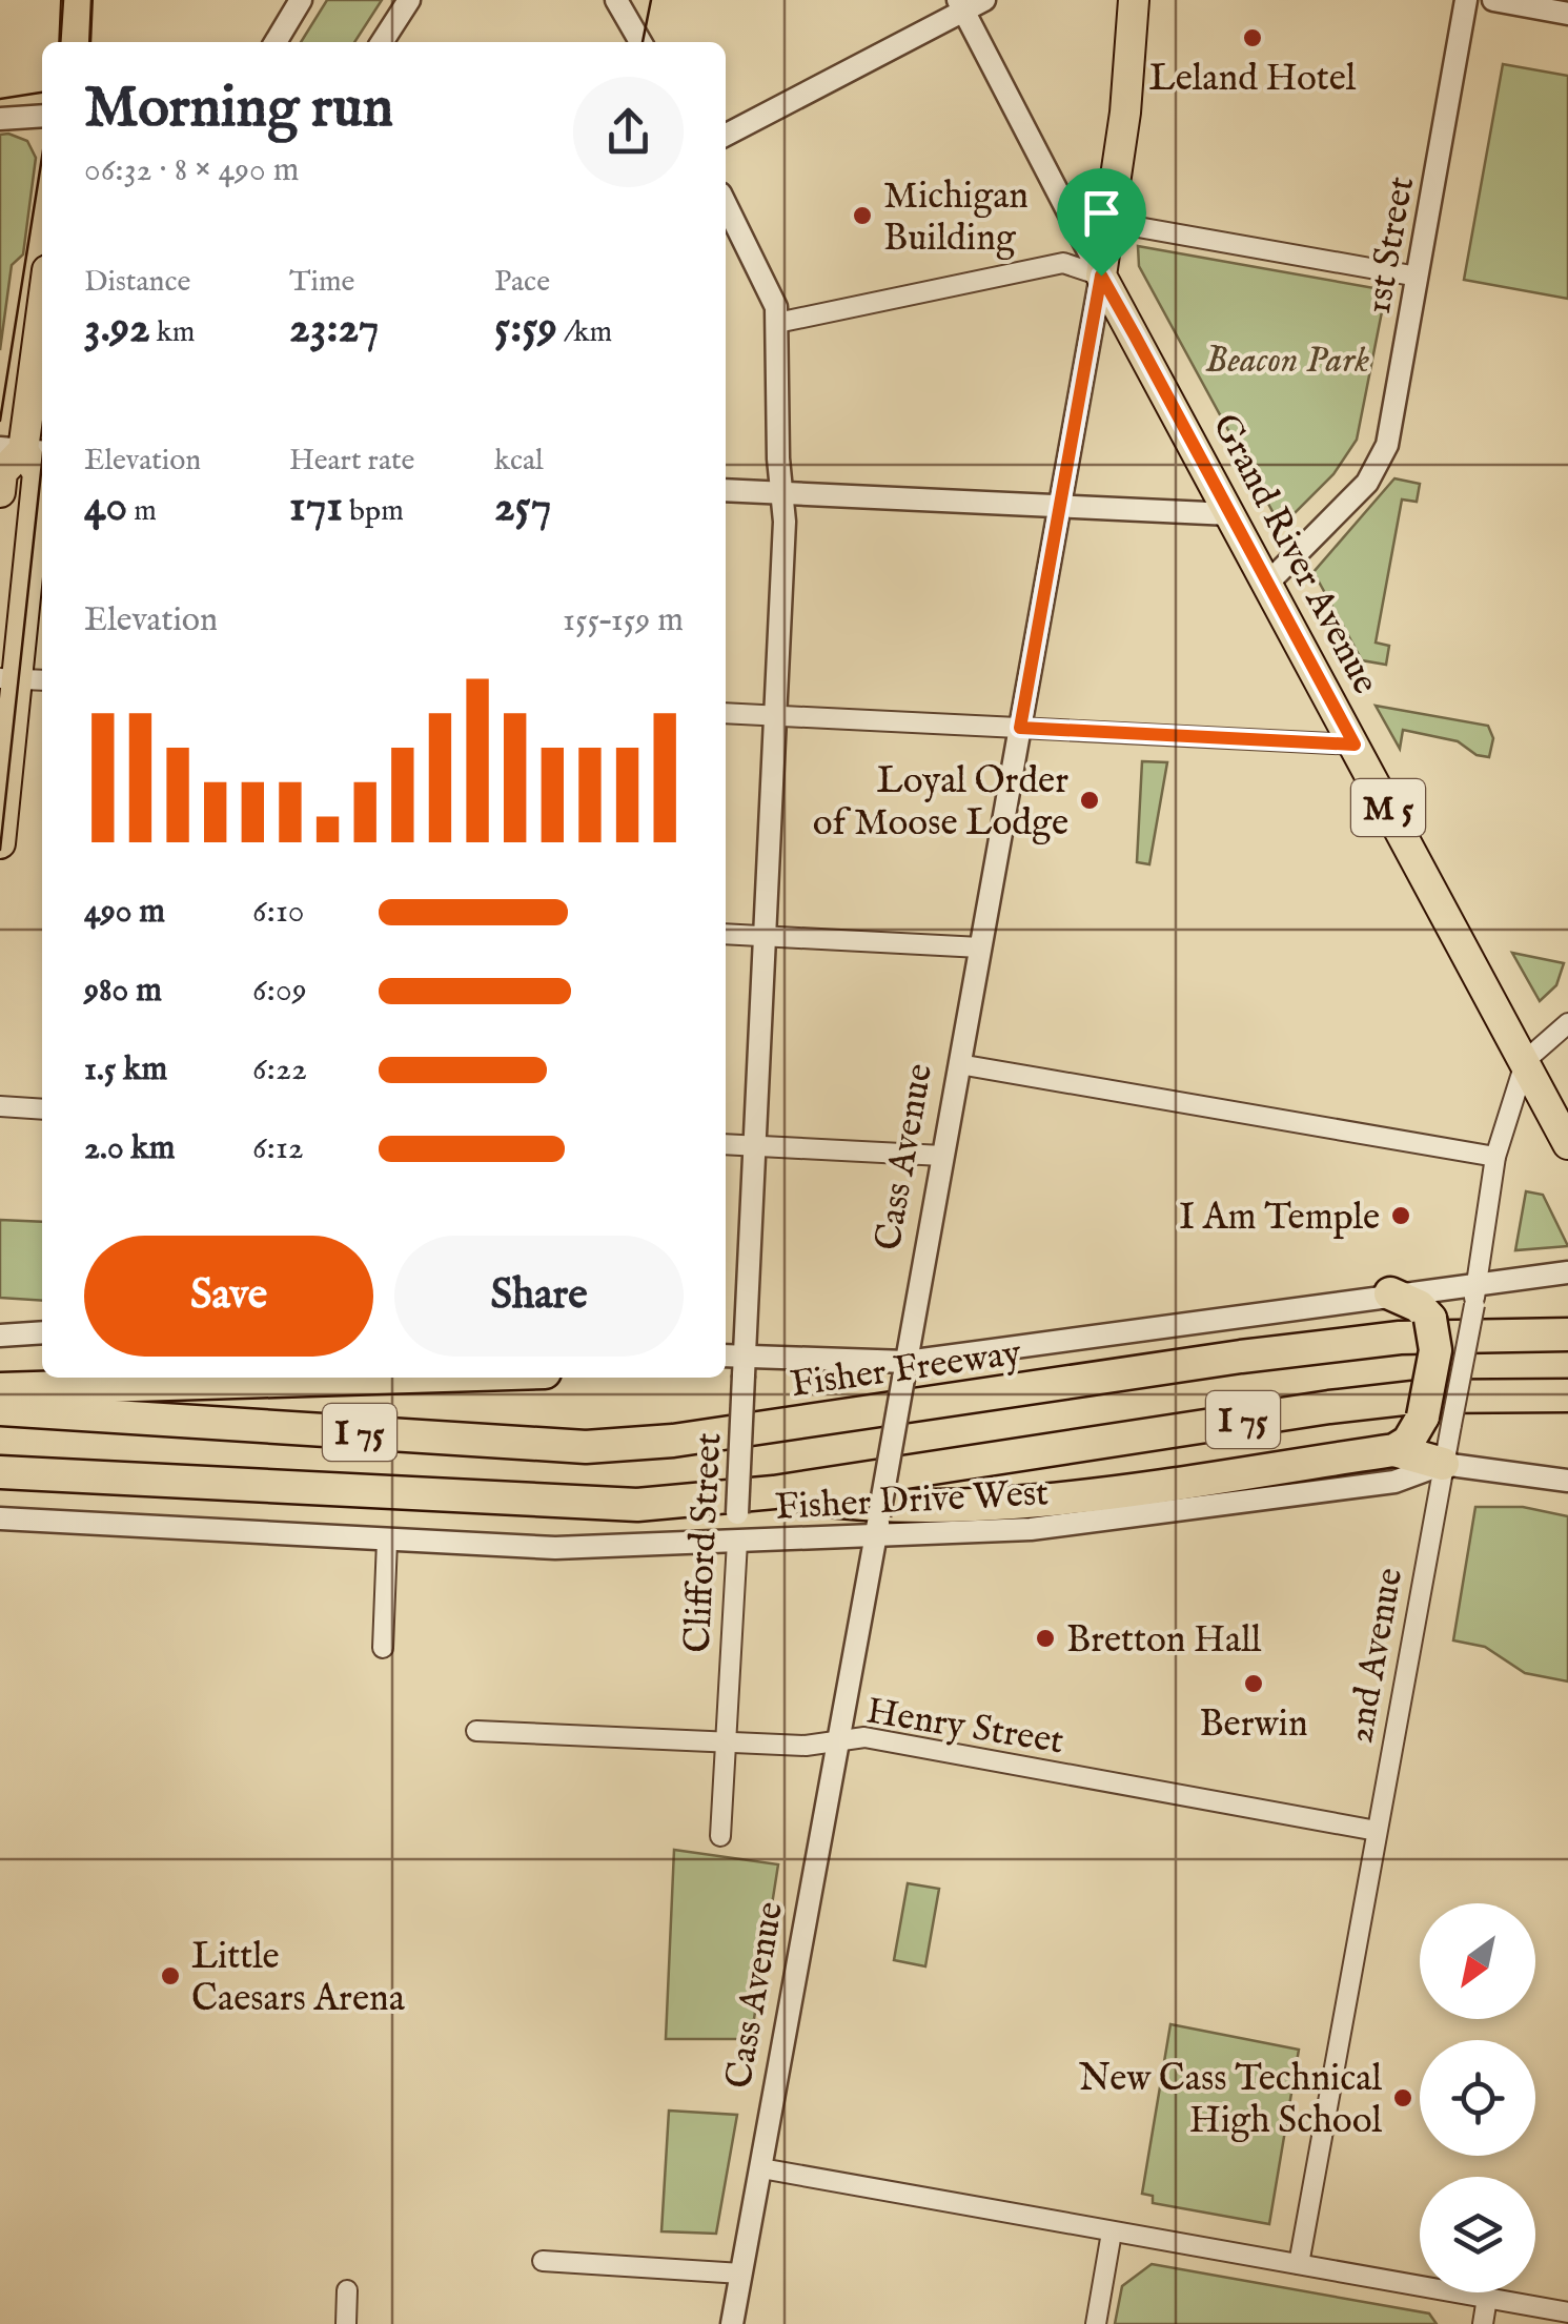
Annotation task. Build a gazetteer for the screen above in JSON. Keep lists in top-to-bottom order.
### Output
{
  "streets": {
    "highway": ["Fisher Freeway", "I 75"],
    "main road": ["Grand River Avenue", "M 5", "Cass Avenue"],
    "street": [
      "1st Street",
      "Fisher Drive West",
      "Clifford Street",
      "2nd Avenue",
      "Henry Street"
    ]
  },
  "crossings": [
    ["1st Street", "Grand River Avenue"],
    ["Grand River Avenue", "Cass Avenue"],
    ["Grand River Avenue", "2nd Avenue"],
    ["Cass Avenue", "Fisher Drive West"],
    ["Cass Avenue", "Henry Street"],
    ["Fisher Drive West", "Clifford Street"],
    ["Fisher Drive West", "2nd Avenue"],
    ["Clifford Street", "Henry Street"],
    ["2nd Avenue", "Henry Street"]
  ],
  "parks": ["Beacon Park"],
  "places": [
    "Leland Hotel",
    "Michigan Building",
    "Loyal Order of Moose Lodge",
    "I Am Temple",
    "Bretton Hall",
    "Berwin",
    "Little Caesars Arena",
    "New Cass Technical High School"
  ],
  "north": "bottom left",
  "page": {
    "heading": ["Morning run", "06:32 · 8 × 490 m"],
    "stats": [
      ["Distance", "3.92 km"],
      ["Time", "23:27"],
      ["Pace", "5:59 /km"],
      ["Elevation", "40 m"],
      ["Heart rate", "171 bpm"],
      ["kcal", "257"]
    ],
    "chart": ["Elevation", "155–159 m"],
    "list": [
      {
        "name": "490 m",
        "note": "6:10"
      },
      {
        "name": "980 m",
        "note": "6:09"
      },
      {
        "name": "1.5 km",
        "note": "6:22"
      },
      {
        "name": "2.0 km",
        "note": "6:12"
      }
    ],
    "buttons": ["Save", "Share"]
  }
}
